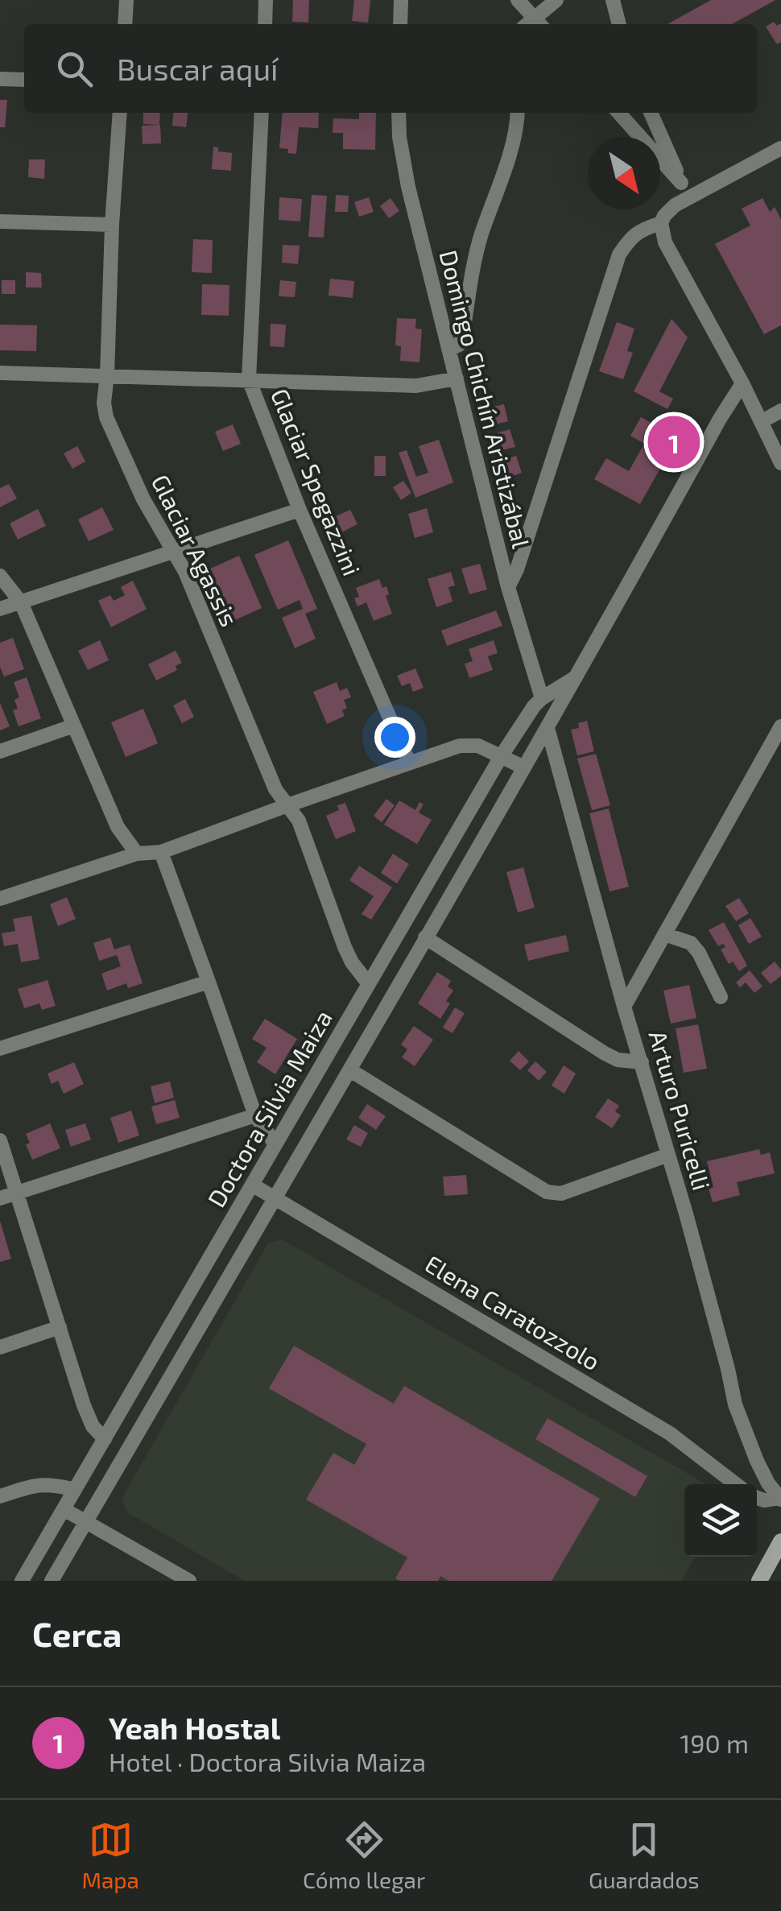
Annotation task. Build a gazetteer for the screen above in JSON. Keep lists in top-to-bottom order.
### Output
{
  "streets": {
    "street": [
      "Domingo Chichín Aristizábal",
      "Glaciar Spegazzini",
      "Glaciar Agassis",
      "Doctora Silvia Maiza",
      "Arturo Puricelli",
      "Elena Caratozzolo"
    ]
  },
  "crossings": [
    ["Domingo Chichín Aristizábal", "Doctora Silvia Maiza"],
    ["Glaciar Agassis", "Doctora Silvia Maiza"],
    ["Doctora Silvia Maiza", "Arturo Puricelli"],
    ["Doctora Silvia Maiza", "Elena Caratozzolo"]
  ],
  "north": "bottom right",
  "page": {
    "search": "Buscar aquí",
    "pins": "1",
    "heading": "Cerca",
    "list": [
      {
        "mark": "1",
        "name": "Yeah Hostal",
        "note": "Hotel · Doctora Silvia Maiza",
        "value": "190 m"
      }
    ],
    "nav": ["Mapa", "Cómo llegar", "Guardados"]
  }
}
